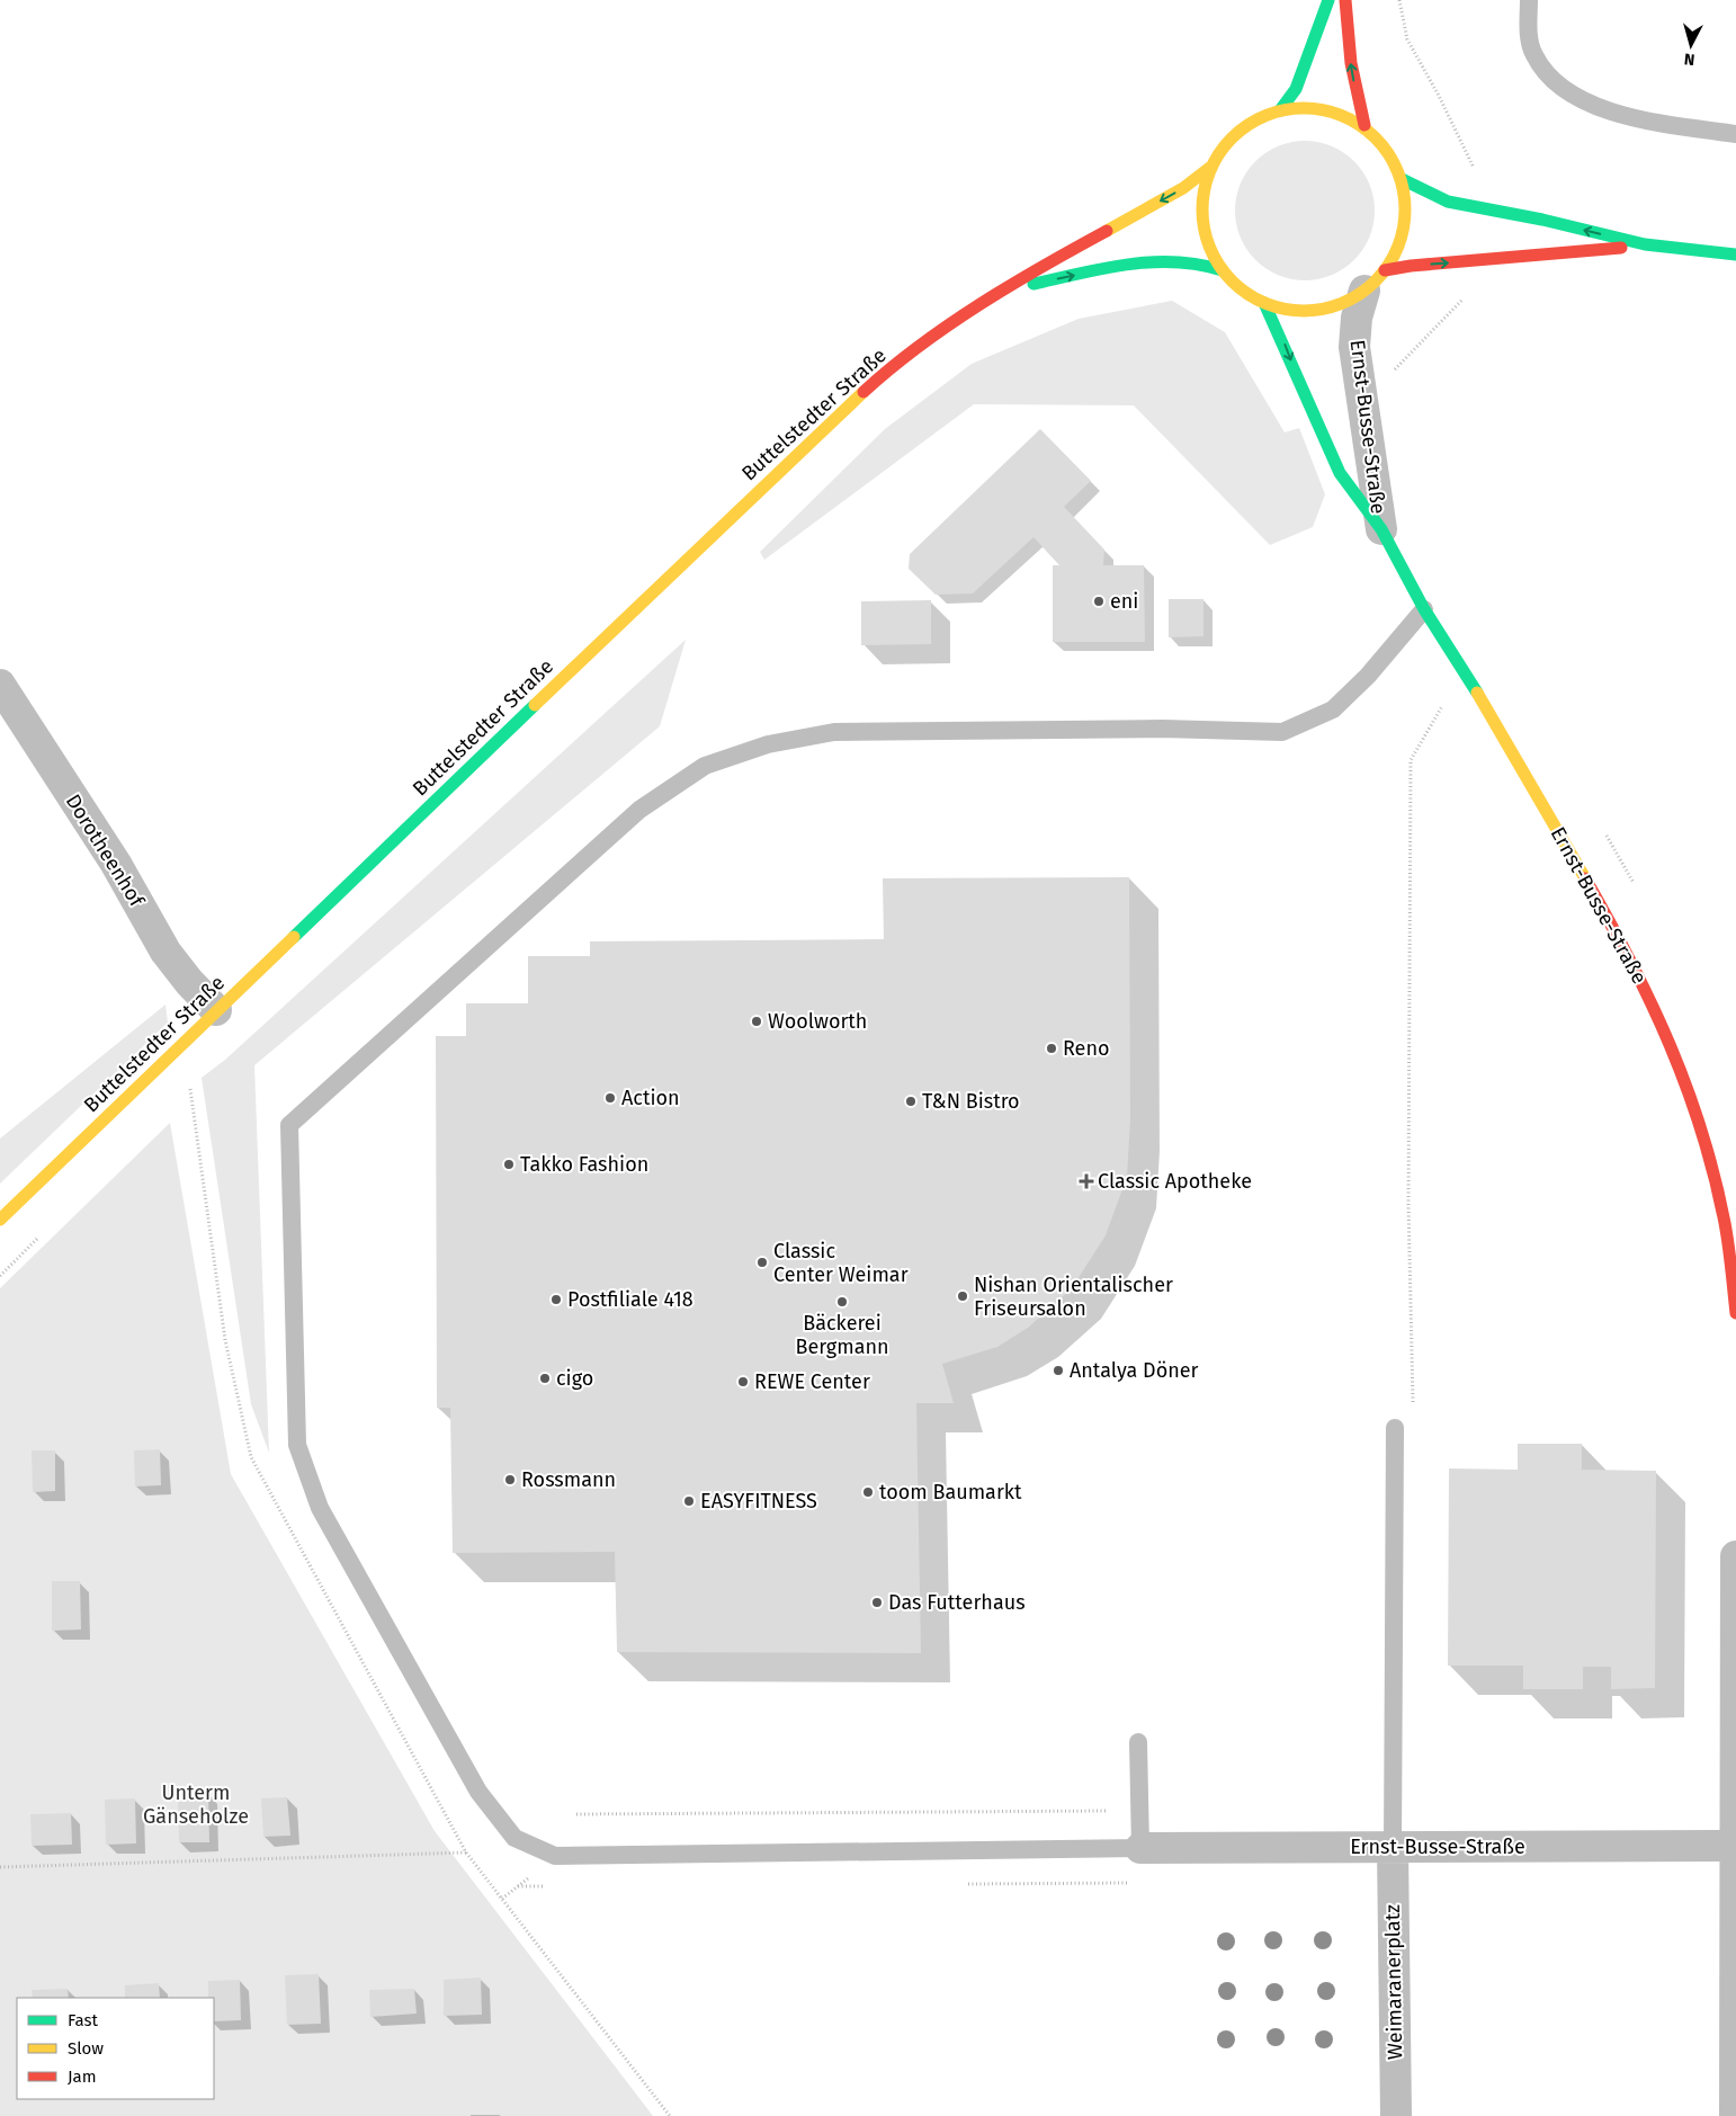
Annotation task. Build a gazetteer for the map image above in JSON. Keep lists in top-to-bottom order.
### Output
{
  "streets": {
    "main road": ["Buttelstedter Straße", "Ernst-Busse-Straße"],
    "street": ["Dorotheenhof", "Weimaranerplatz"]
  },
  "crossings": [
    ["Buttelstedter Straße", "Dorotheenhof"],
    ["Ernst-Busse-Straße", "Weimaranerplatz"]
  ],
  "parks": ["Unterm Gänseholze"],
  "places": {
    "other": [
      "eni",
      "Woolworth",
      "Reno",
      "Action",
      "T&N Bistro",
      "Takko Fashion",
      "Classic Center Weimar",
      "Nishan Orientalischer Friseursalon",
      "Postfiliale 418",
      "Bäckerei Bergmann",
      "Antalya Döner",
      "cigo",
      "REWE Center",
      "Rossmann",
      "toom Baumarkt",
      "EASYFITNESS",
      "Das Futterhaus"
    ],
    "health": ["Classic Apotheke"]
  },
  "legend": ["Fast", "Slow", "Jam"],
  "north": "bottom"
}
